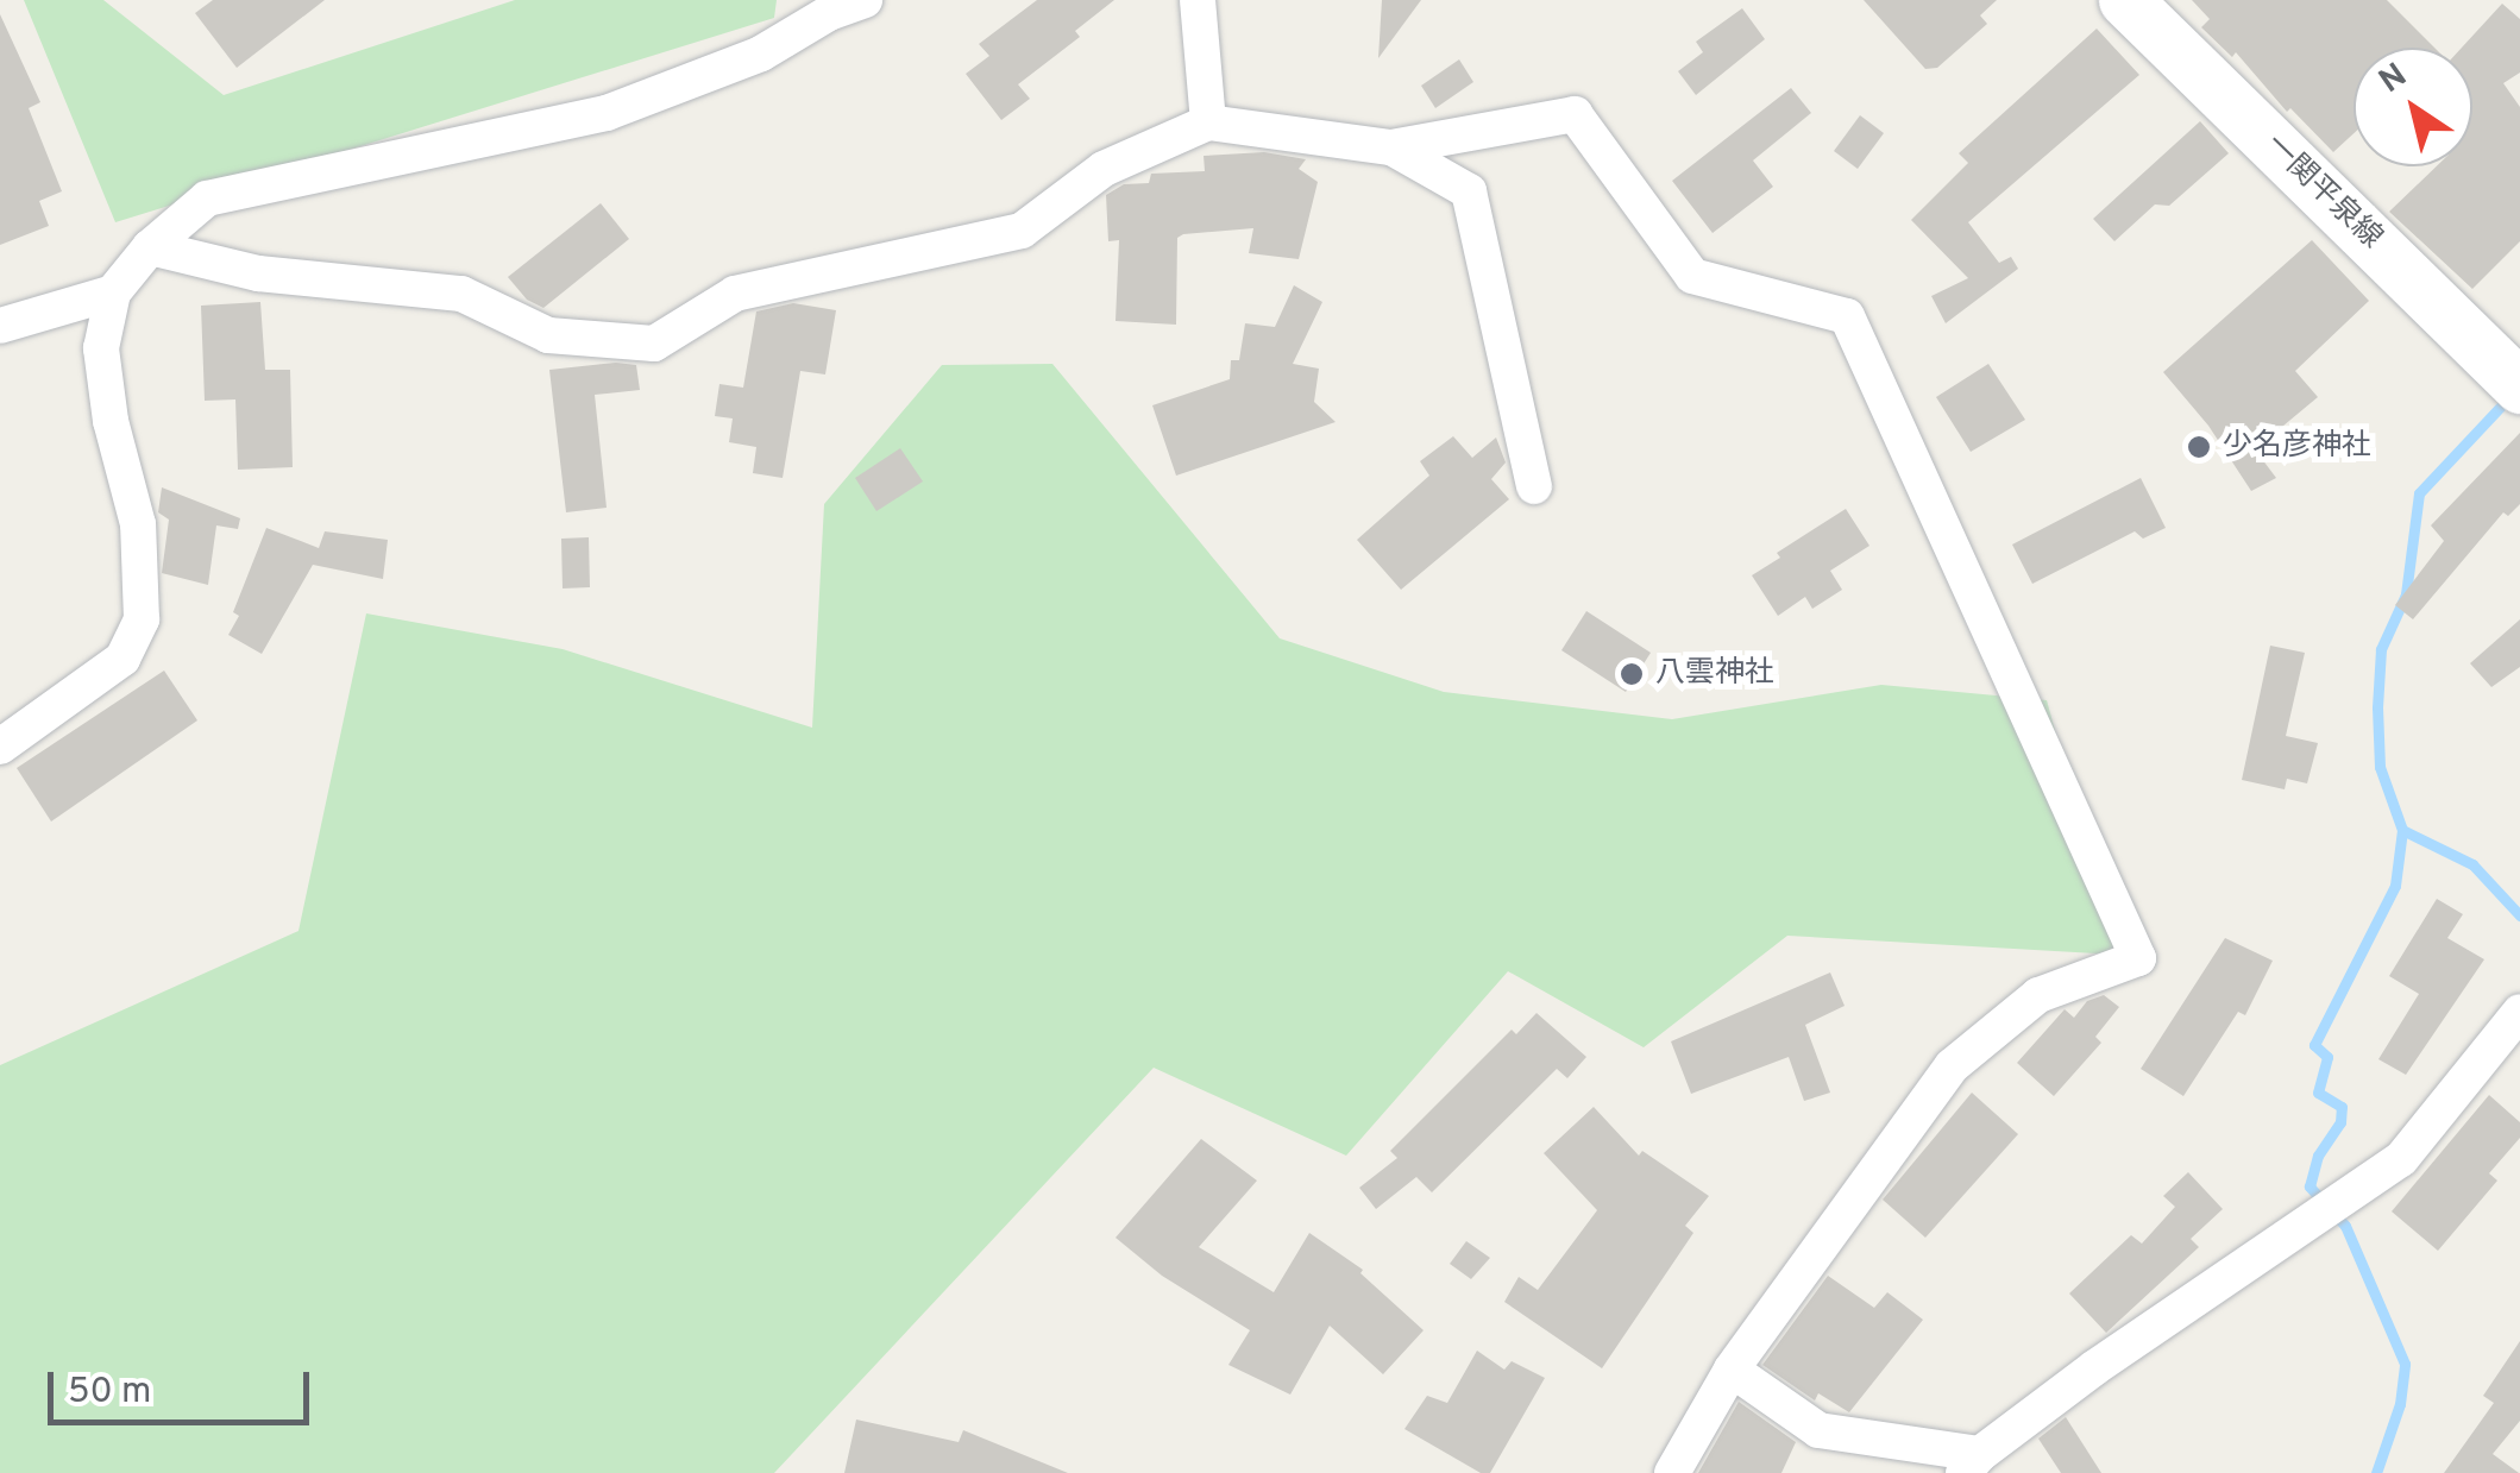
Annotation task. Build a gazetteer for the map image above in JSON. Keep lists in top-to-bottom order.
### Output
{
  "streets": {
    "main road": ["一関平泉線"]
  },
  "places": ["少名彦神社", "八雲神社"],
  "scale_bar": "50 m",
  "north": "top left"
}
